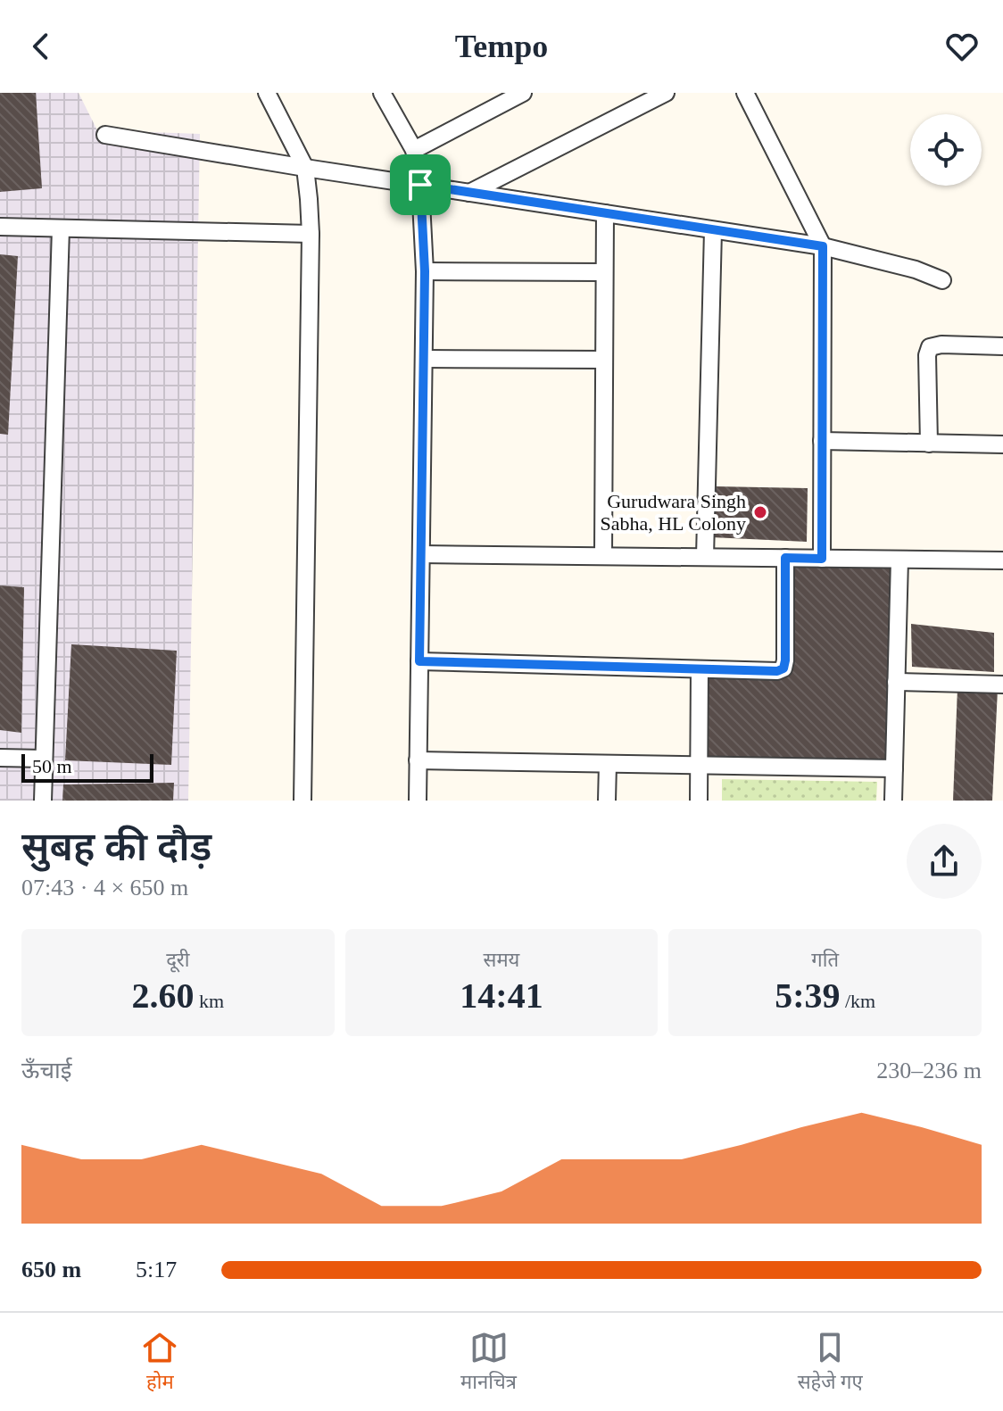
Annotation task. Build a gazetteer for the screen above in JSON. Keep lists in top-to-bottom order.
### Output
{
  "places": ["Gurudwara Singh Sabha, HL Colony"],
  "scale_bar": "50 m",
  "page": {
    "header": "Tempo",
    "scale": "50 m",
    "heading": ["सुबह की दौड़", "07:43 · 4 × 650 m"],
    "stats": [
      ["दूरी", "2.60 km"],
      ["समय", "14:41"],
      ["गति", "5:39 /km"]
    ],
    "chart": ["ऊँचाई", "230–236 m"],
    "list": [
      {
        "name": "650 m",
        "note": "5:17"
      }
    ],
    "tabs": ["होम", "मानचित्र", "सहेजे गए"]
  }
}
